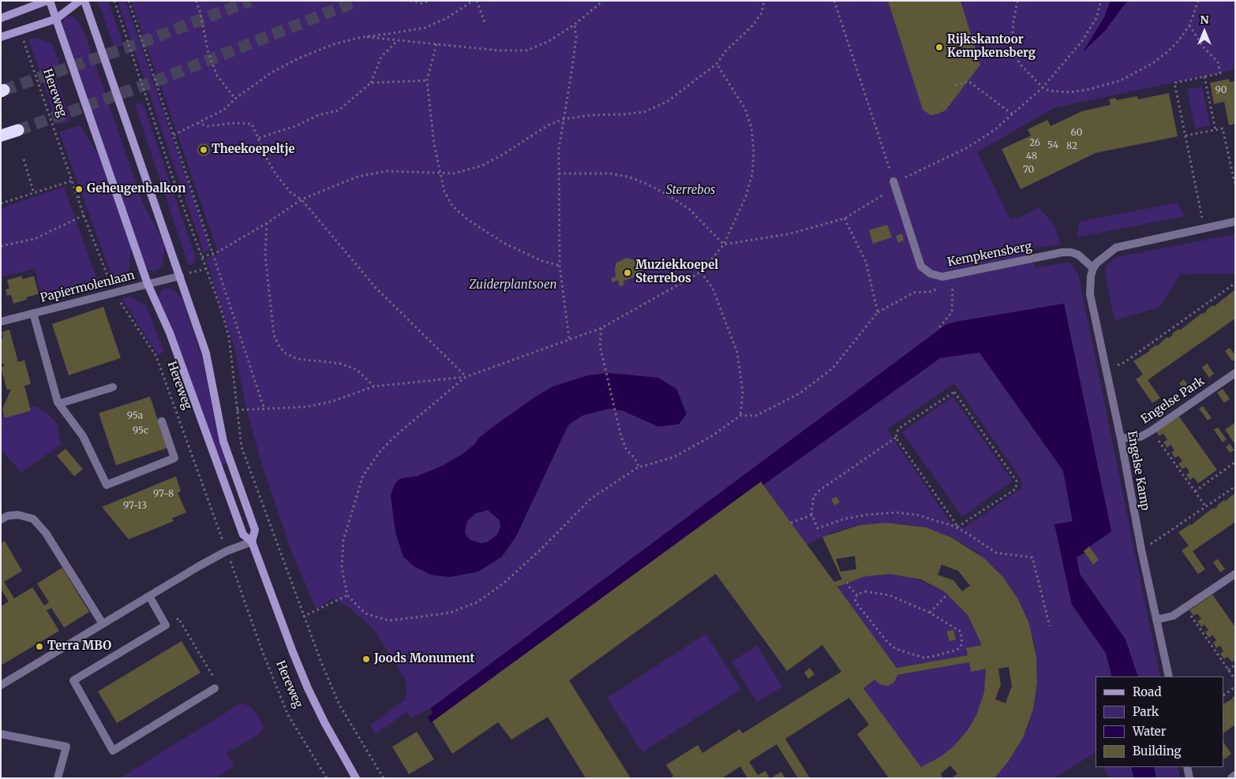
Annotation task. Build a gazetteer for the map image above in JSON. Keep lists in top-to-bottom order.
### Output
{
  "streets": {
    "main road": ["Hereweg"],
    "street": [
      "Kempkensberg",
      "Papiermolenlaan",
      "Engelse Park",
      "Engelse Kamp"
    ]
  },
  "crossings": [
    ["Hereweg", "Papiermolenlaan"],
    ["Kempkensberg", "Engelse Kamp"],
    ["Engelse Park", "Engelse Kamp"]
  ],
  "parks": ["Sterrebos", "Zuiderplantsoen"],
  "places": [
    "Rijkskantoor Kempkensberg",
    "Theekoepeltje",
    "Geheugenbalkon",
    "Muziekkoepel Sterrebos",
    "Terra MBO",
    "Joods Monument"
  ],
  "house_numbers": [
    "90",
    "60",
    "26",
    "54",
    "82",
    "48",
    "70",
    "95a",
    "95c",
    "97-8",
    "97-13"
  ],
  "legend": [
    "Road",
    "Park",
    "Water",
    "Building"
  ],
  "north": "top"
}
